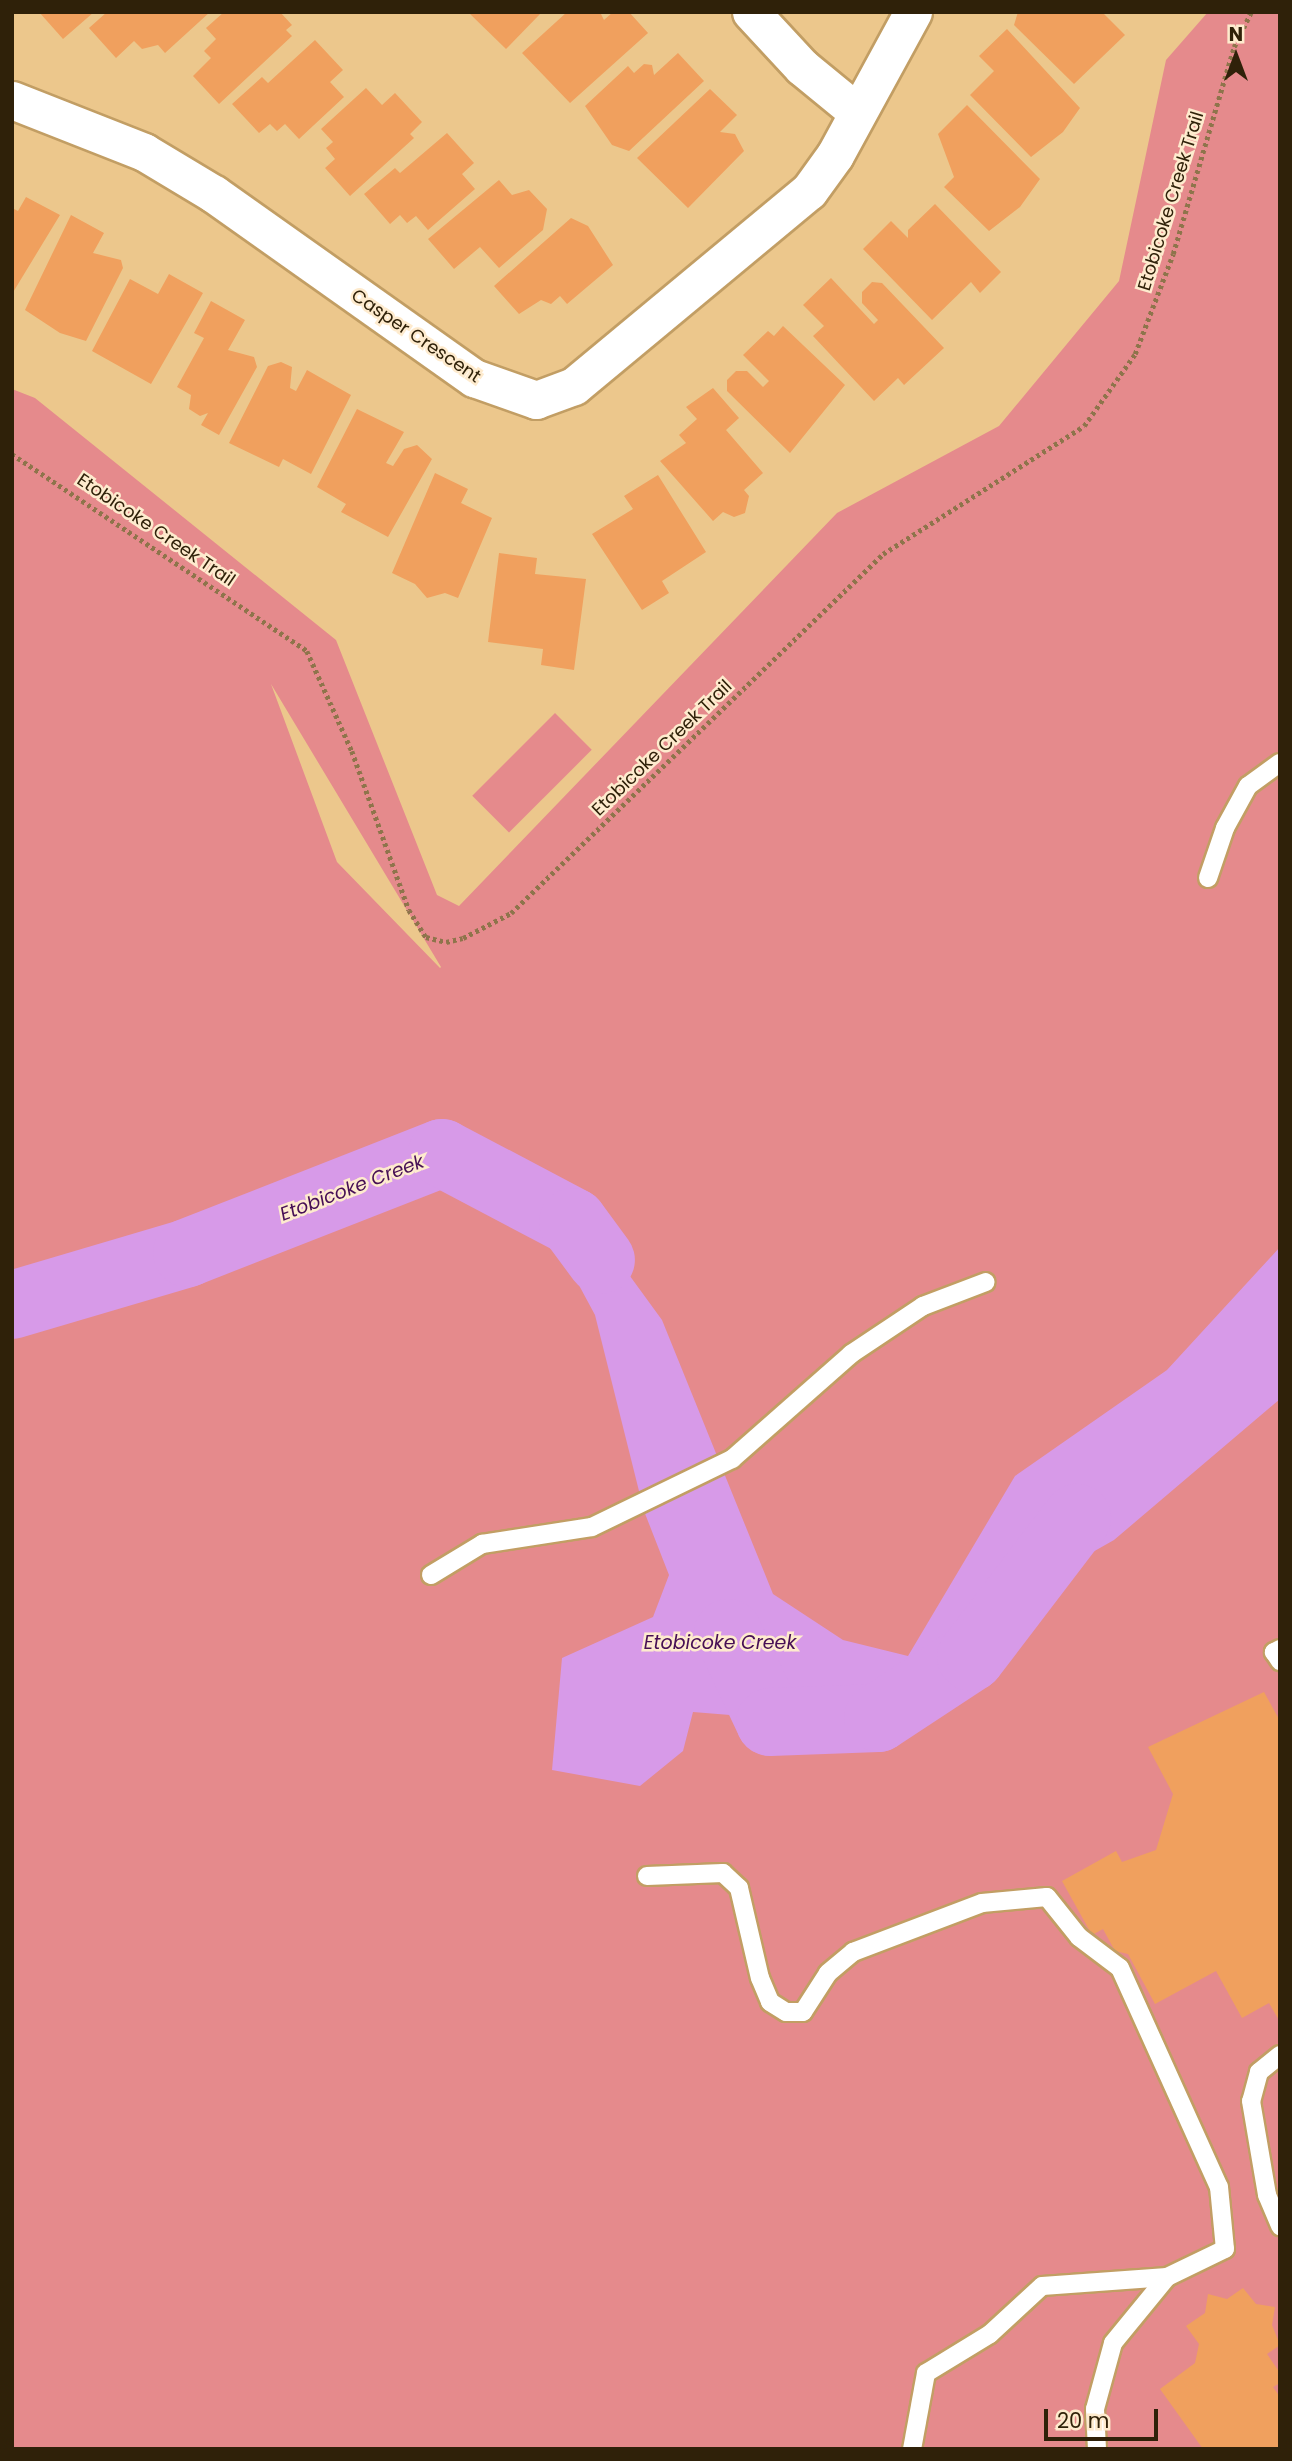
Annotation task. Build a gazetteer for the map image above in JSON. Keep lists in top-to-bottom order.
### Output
{
  "streets": {
    "street": ["Casper Crescent"],
    "path": ["Etobicoke Creek Trail"]
  },
  "water": ["Etobicoke Creek"],
  "scale_bar": "20 m",
  "north": "top"
}
